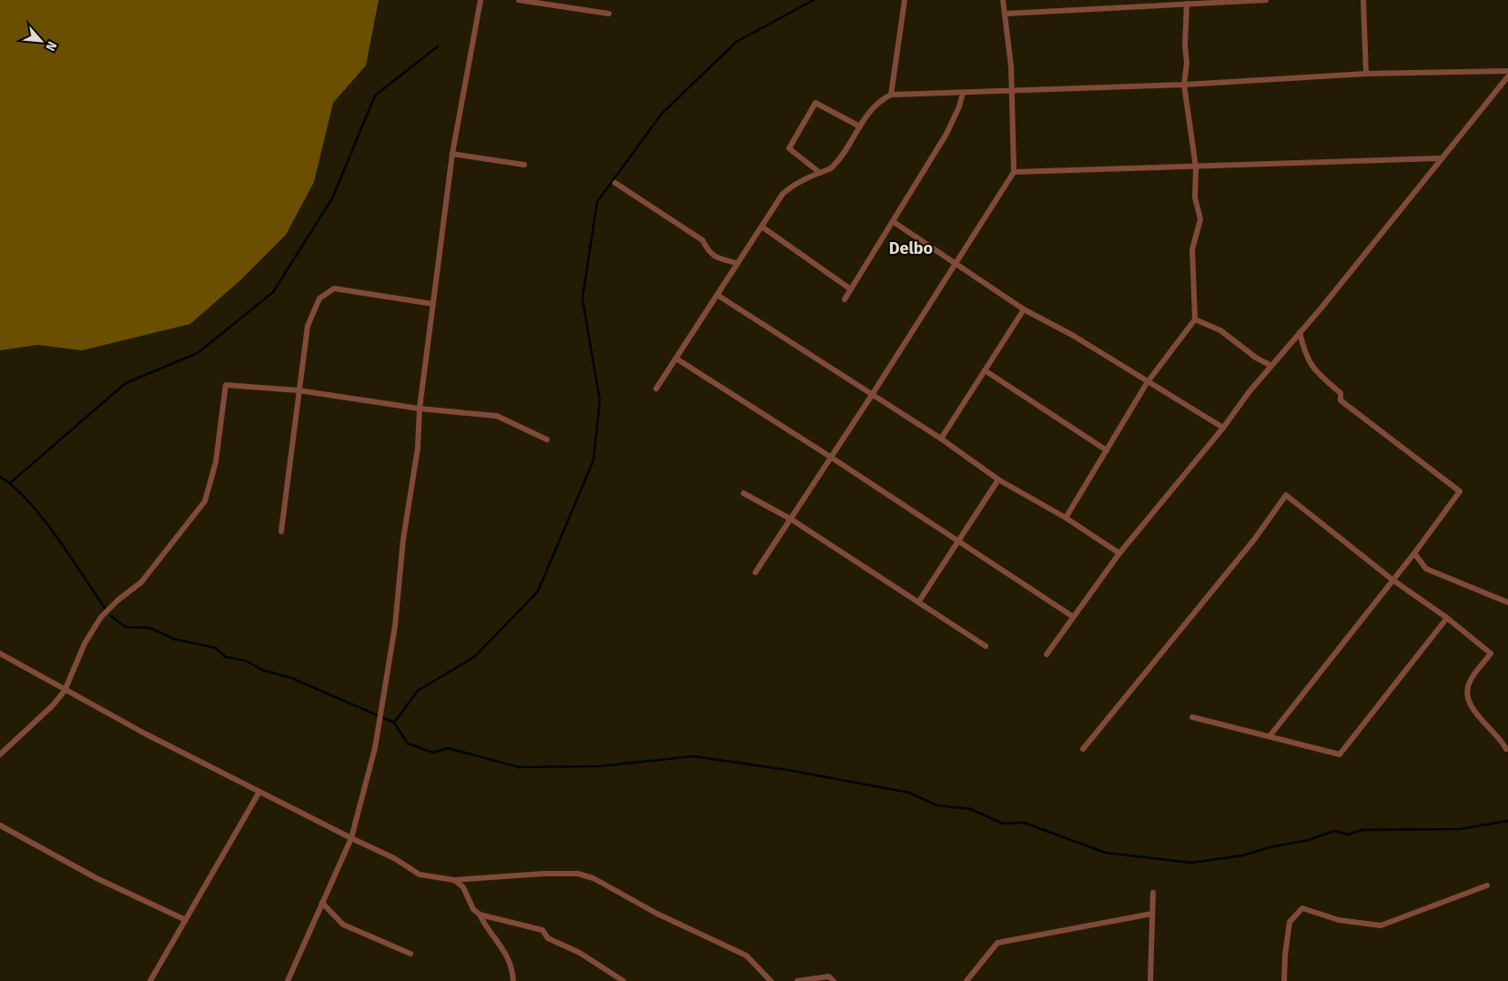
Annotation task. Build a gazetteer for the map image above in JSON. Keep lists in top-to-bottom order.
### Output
{
  "districts": ["Delbo"],
  "north": "bottom right"
}
